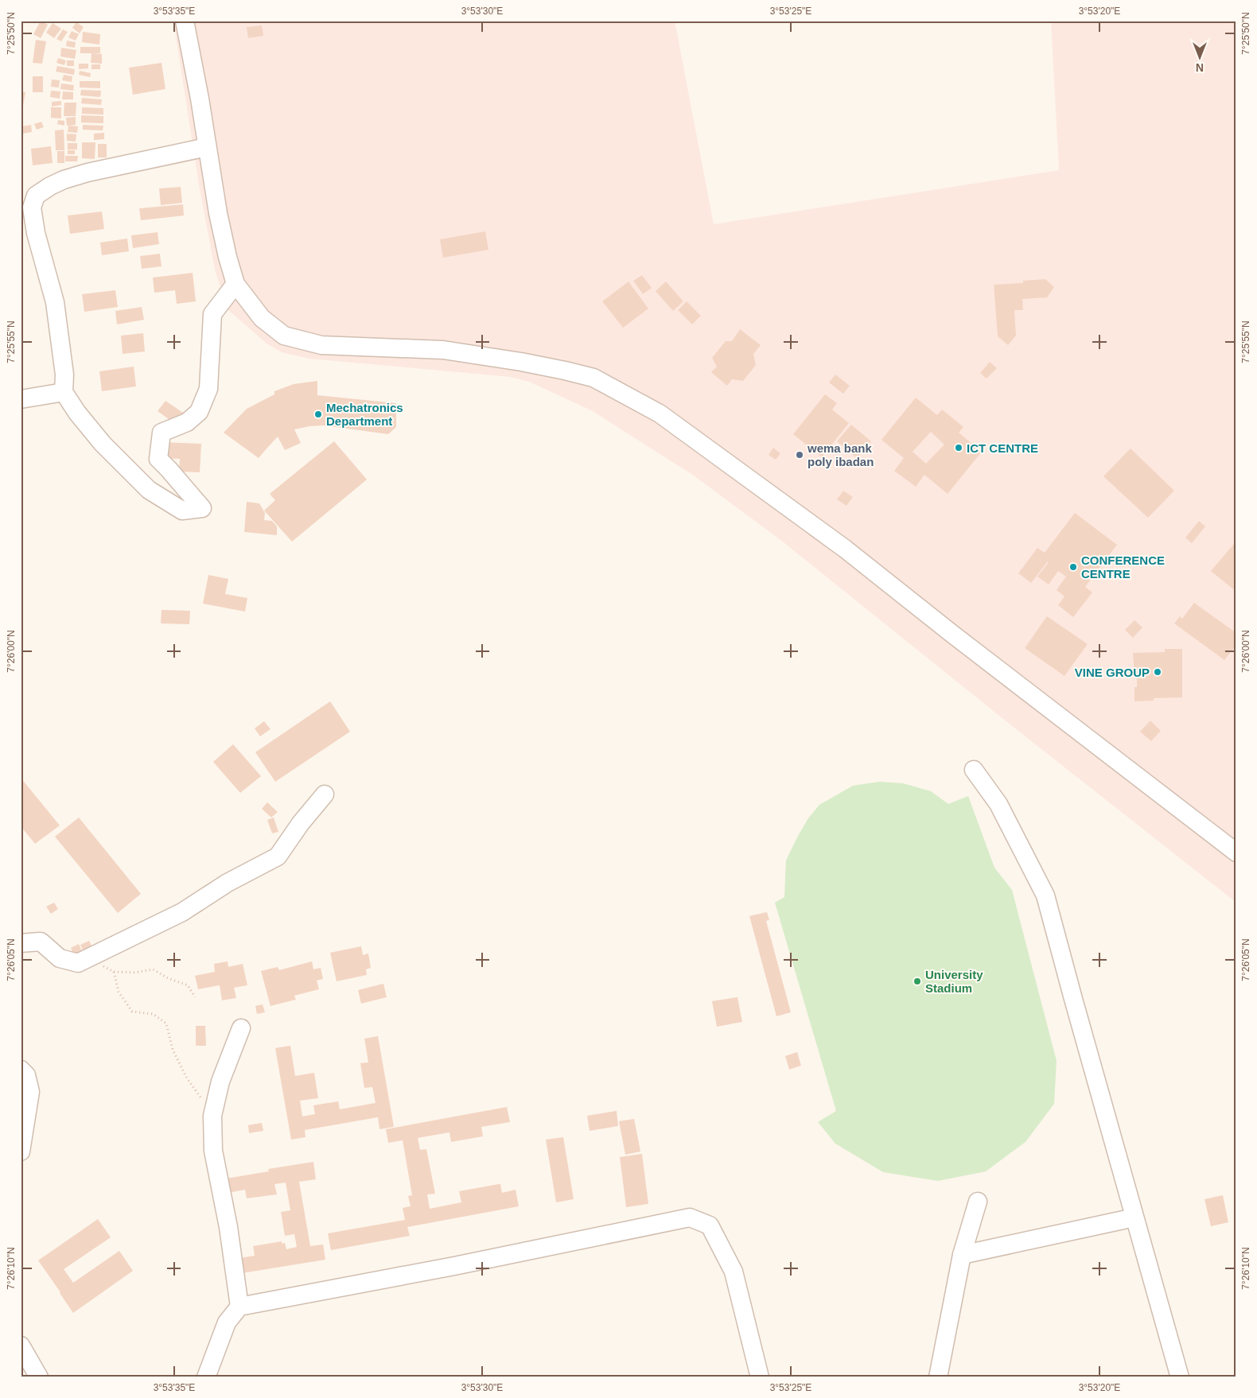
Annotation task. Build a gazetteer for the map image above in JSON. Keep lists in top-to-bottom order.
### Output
{
  "places": [
    "Mechatronics Department",
    "ICT CENTRE",
    "wema bank poly ibadan",
    "CONFERENCE CENTRE",
    "VINE GROUP",
    "University Stadium"
  ],
  "north": "bottom",
  "coordinates": [
    "3°53'35\"E",
    "3°53'30\"E",
    "3°53'25\"E",
    "3°53'20\"E",
    "7°25'50\"N",
    "7°25'55\"N",
    "7°26'00\"N",
    "7°26'05\"N",
    "7°26'10\"N"
  ]
}
